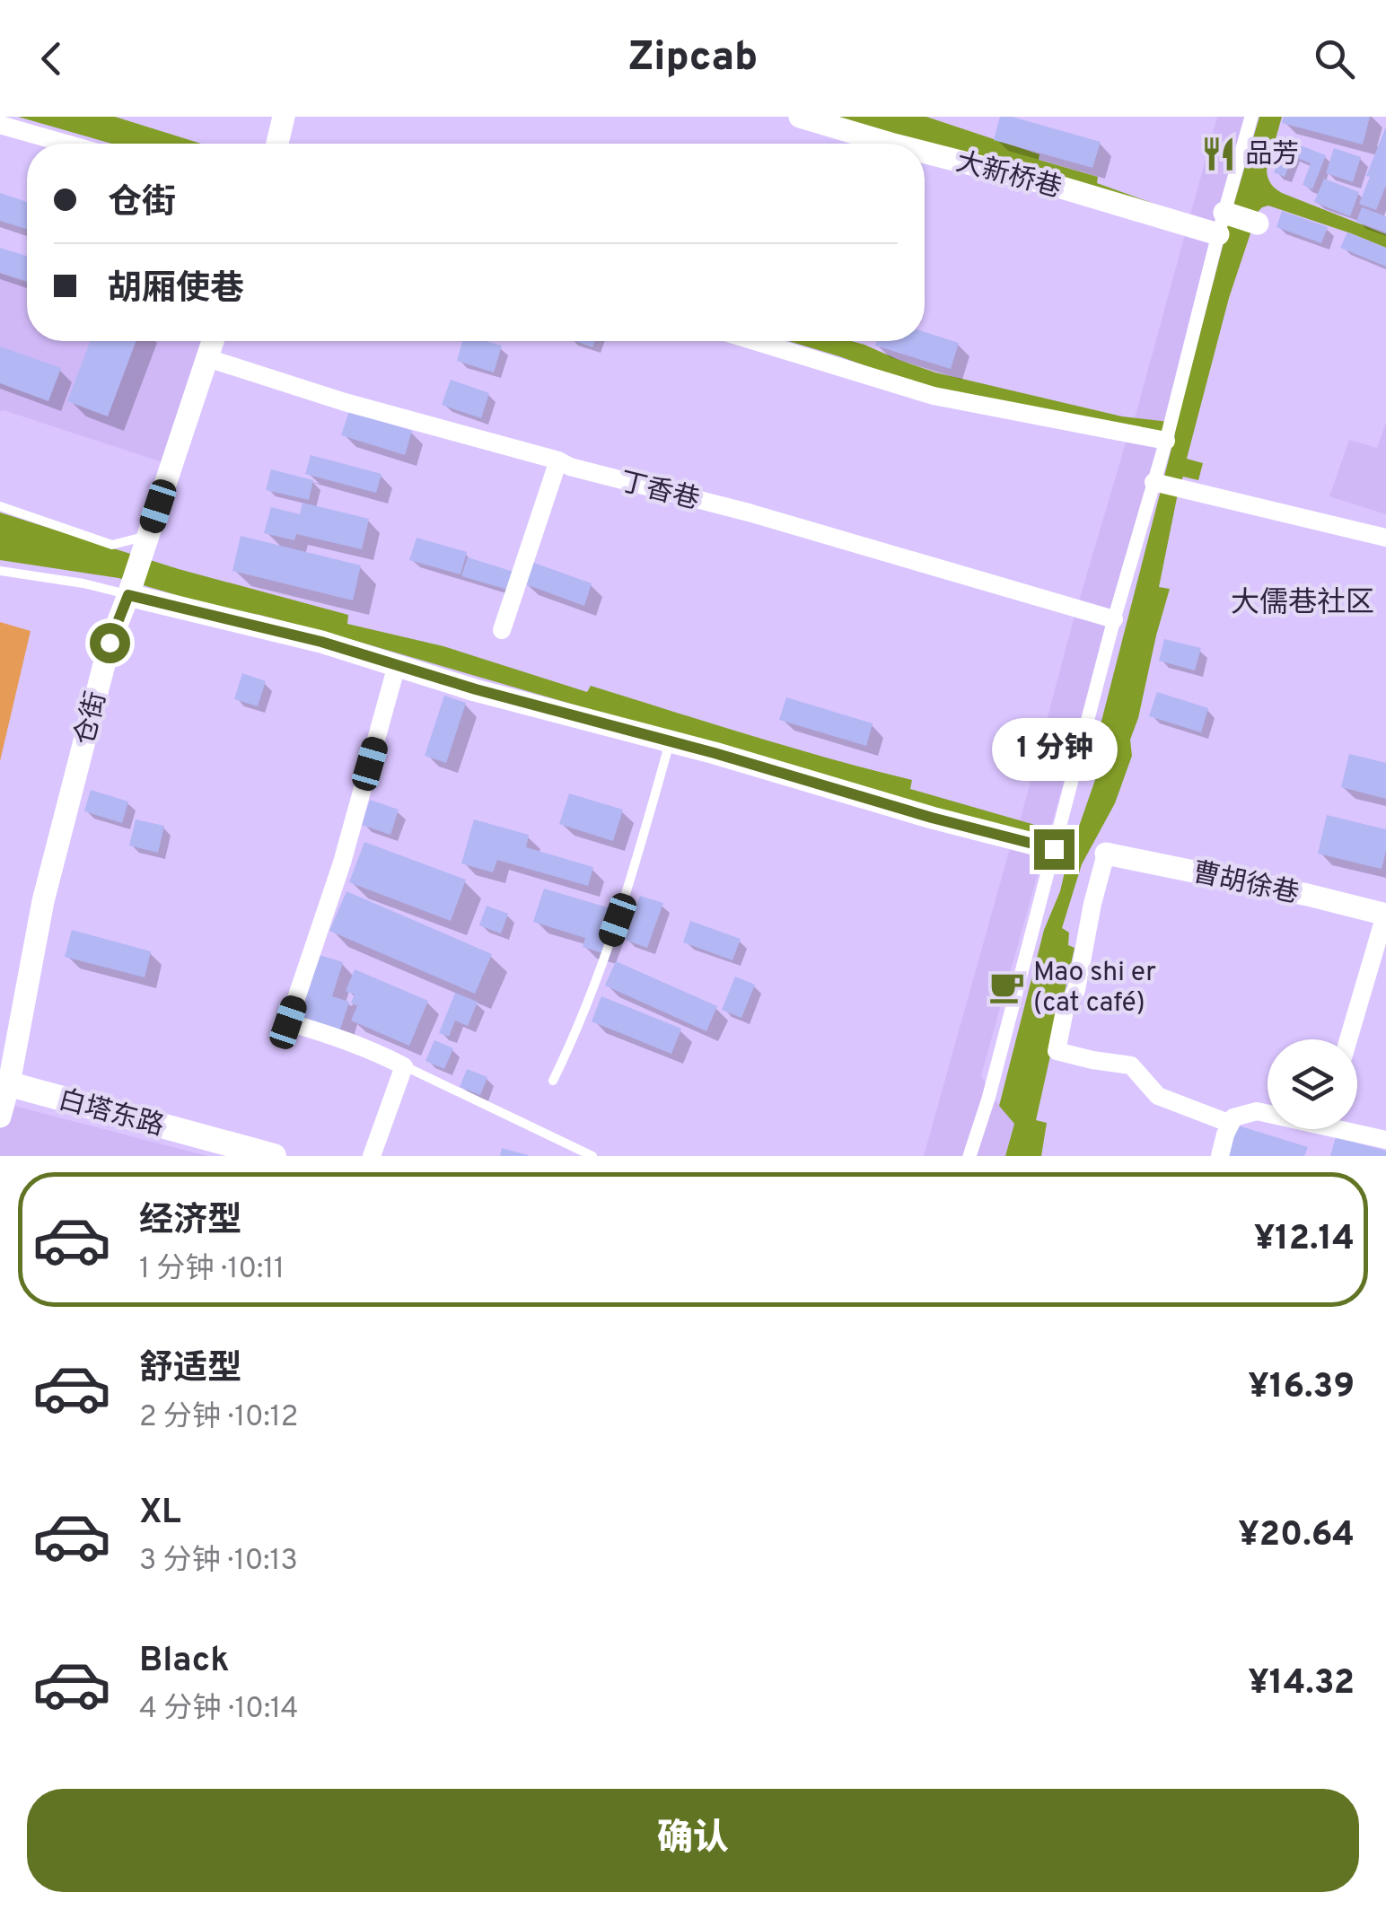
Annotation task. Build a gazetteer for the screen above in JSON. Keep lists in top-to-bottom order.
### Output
{
  "streets": {
    "main road": ["白塔东路"],
    "street": [
      "大新桥巷",
      "丁香巷",
      "仓街",
      "曹胡徐巷"
    ]
  },
  "crossings": [
    ["丁香巷", "仓街"],
    ["仓街", "白塔东路"]
  ],
  "districts": ["大儒巷社区"],
  "places": {
    "restaurant": ["品芳"],
    "cafe": ["Mao shi er (cat café)"]
  },
  "page": {
    "header": "Zipcab",
    "banner": ["仓街", "胡厢使巷"],
    "bubble": "1 分钟",
    "list": [
      {
        "name": "经济型",
        "note": "1 分钟 · 10:11",
        "value": "¥12.14"
      },
      {
        "name": "舒适型",
        "note": "2 分钟 · 10:12",
        "value": "¥16.39"
      },
      {
        "name": "XL",
        "note": "3 分钟 · 10:13",
        "value": "¥20.64"
      },
      {
        "name": "Black",
        "note": "4 分钟 · 10:14",
        "value": "¥14.32"
      }
    ],
    "buttons": "确认"
  }
}
